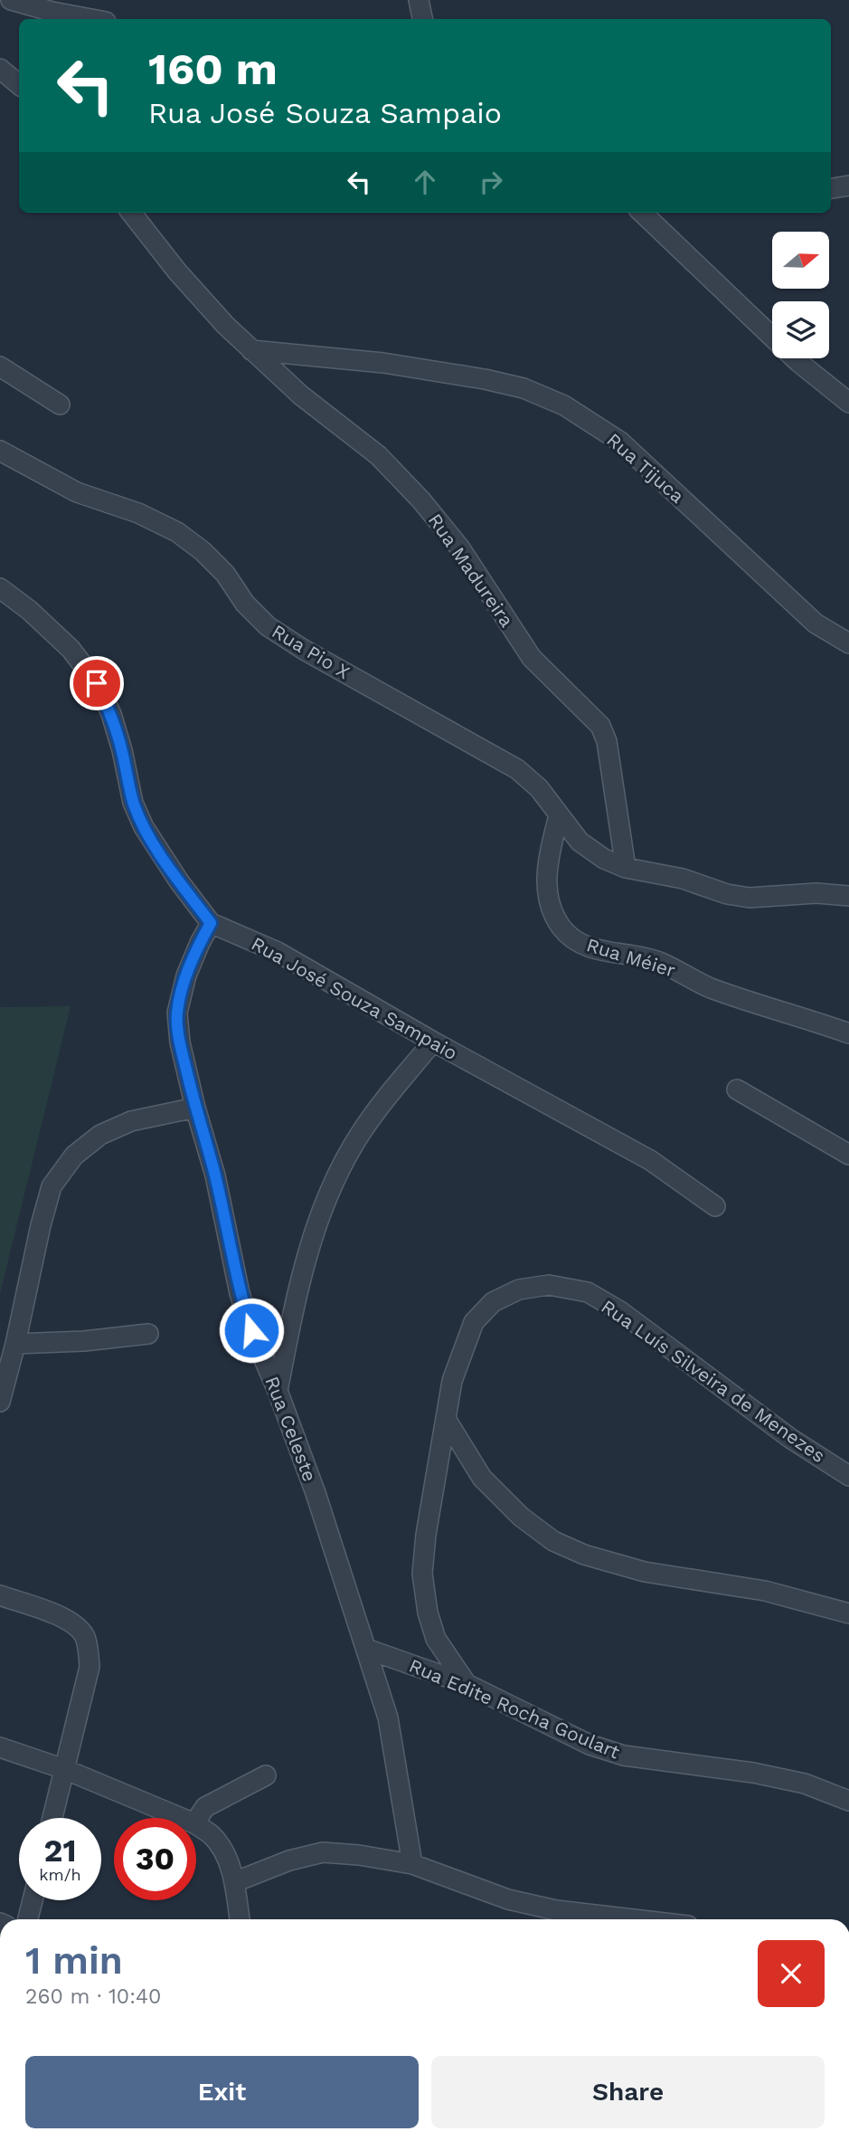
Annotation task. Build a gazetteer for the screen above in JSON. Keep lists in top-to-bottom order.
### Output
{
  "streets": {
    "street": [
      "Rua Tijuca",
      "Rua Madureira",
      "Rua Pio X",
      "Rua Méier",
      "Rua José Souza Sampaio",
      "Rua Luís Silveira de Menezes",
      "Rua Celeste",
      "Rua Edite Rocha Goulart"
    ]
  },
  "crossings": [
    ["Rua Tijuca", "Rua Madureira"],
    ["Rua Pio X", "Rua Méier"],
    ["Rua José Souza Sampaio", "Rua Celeste"],
    ["Rua Luís Silveira de Menezes", "Rua Edite Rocha Goulart"],
    ["Rua Celeste", "Rua Edite Rocha Goulart"]
  ],
  "north": "right",
  "page": {
    "turn": ["160 m", "Rua José Souza Sampaio"],
    "speed": "21 km/h",
    "limit": "30",
    "heading": ["1 min", "260 m · 10:40"],
    "buttons": ["Exit", "Share"]
  }
}
